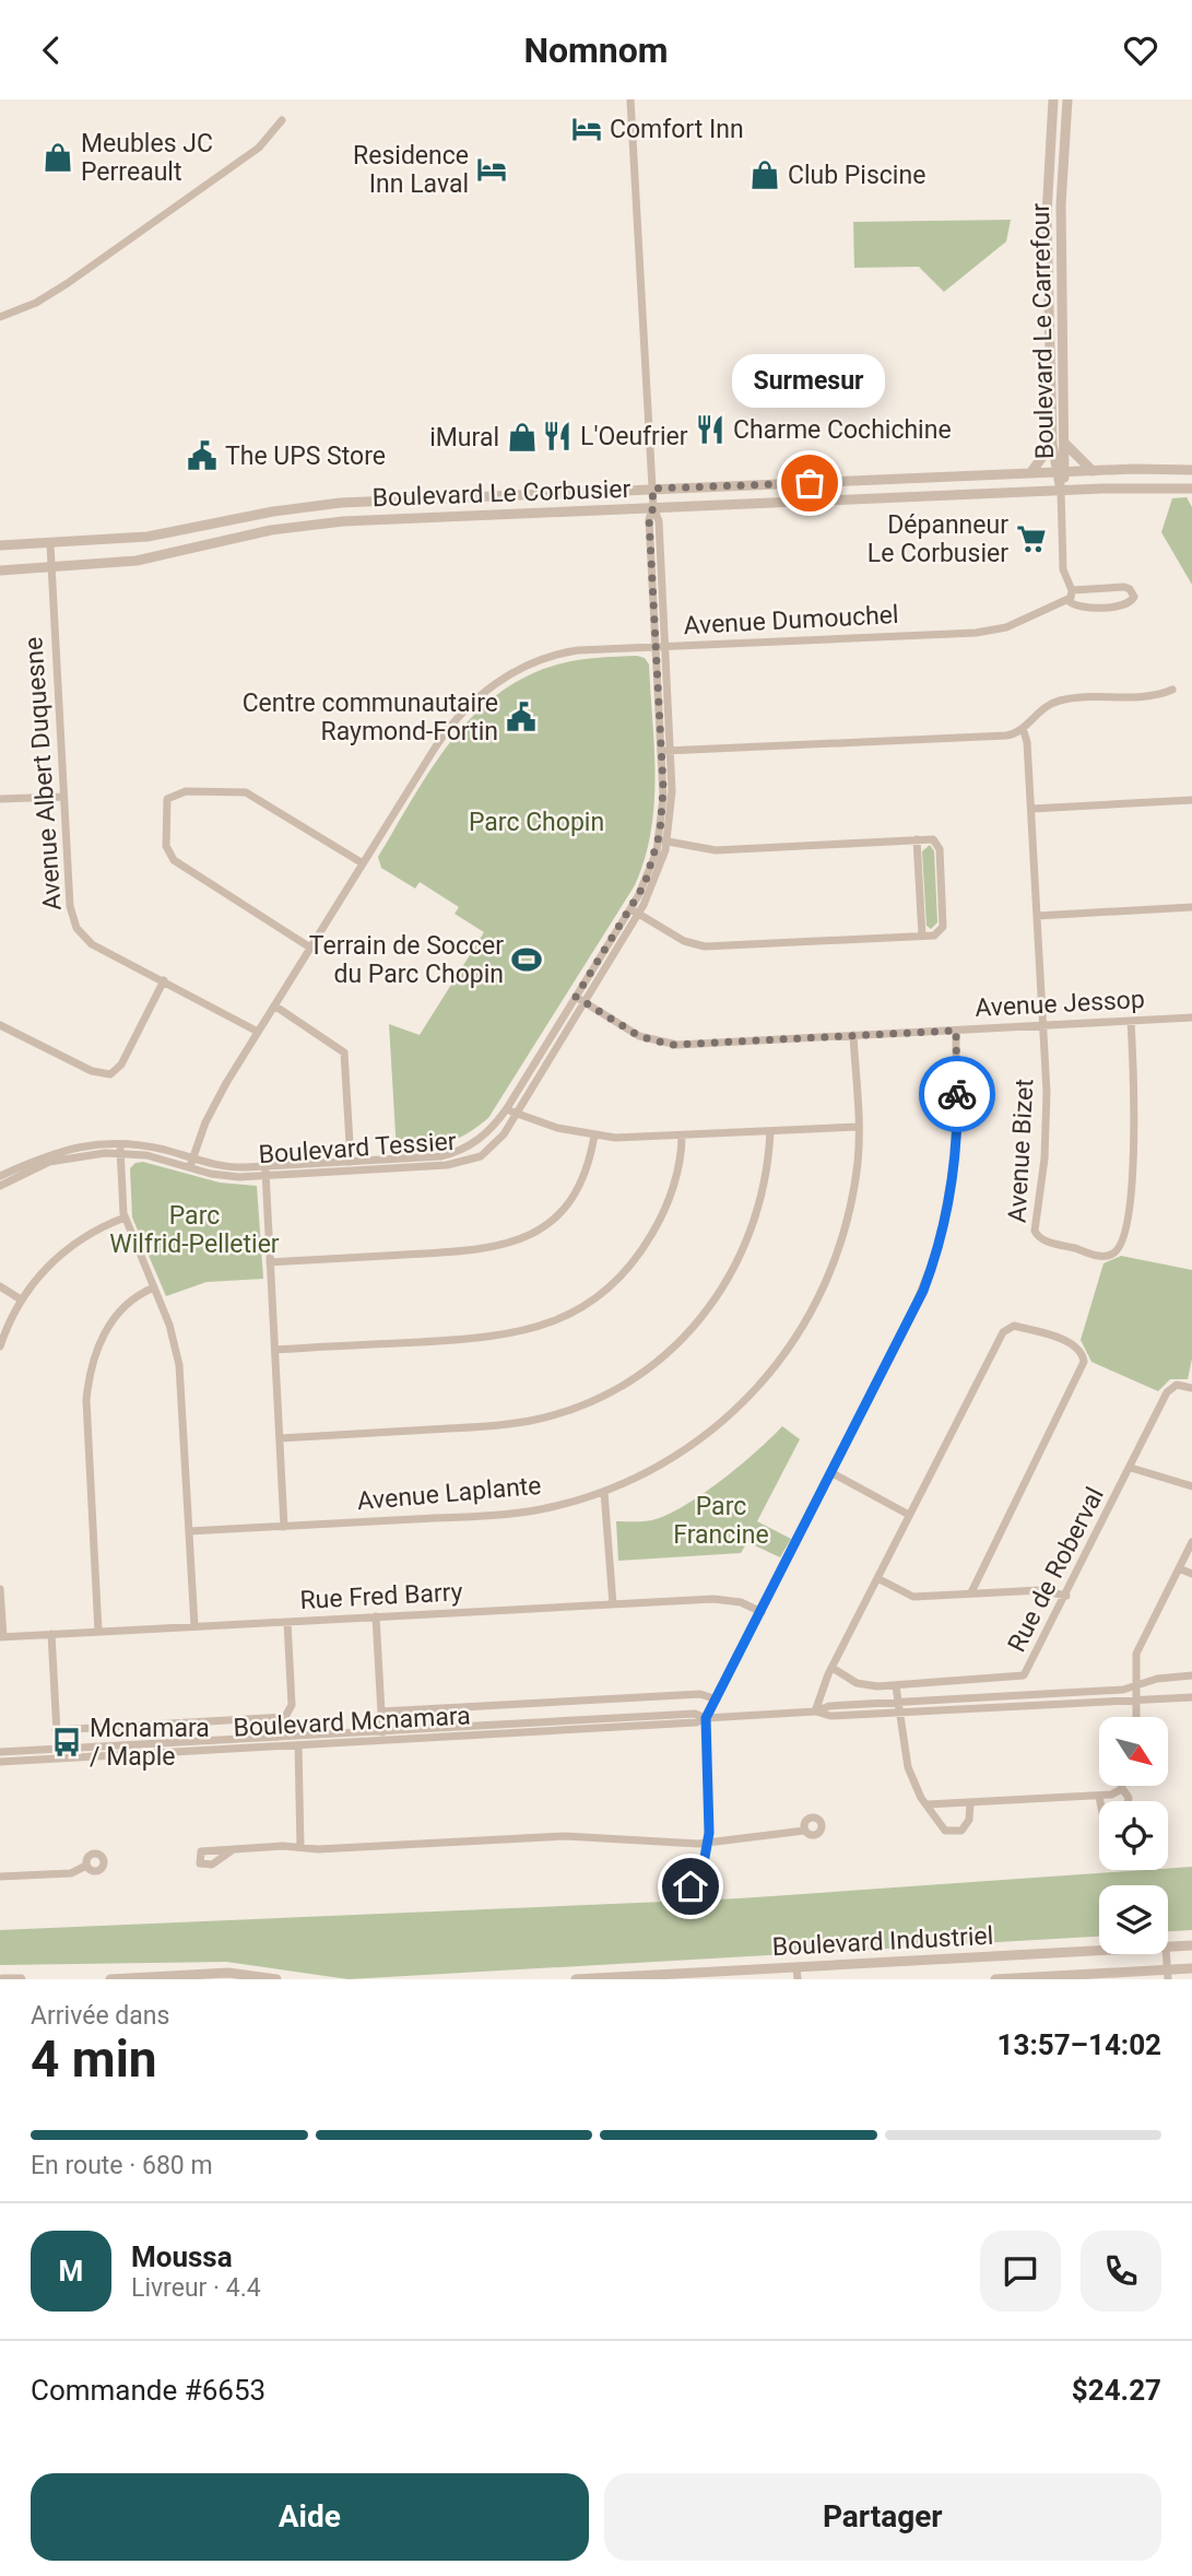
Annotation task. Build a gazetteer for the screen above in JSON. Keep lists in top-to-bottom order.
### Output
{
  "streets": {
    "street": [
      "Boulevard Le Carrefour",
      "Boulevard Le Corbusier",
      "Avenue Dumouchel",
      "Avenue Albert Duquesne",
      "Avenue Jessop",
      "Boulevard Tessier",
      "Avenue Bizet",
      "Avenue Laplante",
      "Rue de Roberval",
      "Rue Fred Barry",
      "Boulevard Mcnamara",
      "Boulevard Industriel"
    ]
  },
  "crossings": [
    ["Boulevard Le Carrefour", "Boulevard Le Corbusier"],
    ["Boulevard Le Corbusier", "Avenue Albert Duquesne"],
    ["Boulevard Le Corbusier", "Boulevard Tessier"],
    ["Avenue Dumouchel", "Avenue Albert Duquesne"],
    ["Avenue Dumouchel", "Boulevard Tessier"],
    ["Avenue Jessop", "Boulevard Tessier"],
    ["Avenue Jessop", "Avenue Bizet"],
    ["Avenue Jessop", "Avenue Laplante"]
  ],
  "parks": ["Parc Chopin", "Parc Wilfrid-Pelletier", "Parc Francine"],
  "places": {
    "hotel": ["Comfort Inn", "Residence Inn Laval"],
    "shop": ["Meubles JC Perreault", "Club Piscine", "iMural"],
    "restaurant": ["Charme Cochichine", "L'Oeufrier"],
    "public building": ["The UPS Store", "Centre communautaire Raymond-Fortin"],
    "other": ["Surmesur"],
    "supermarket": ["Dépanneur Le Corbusier"],
    "sports": ["Terrain de Soccer du Parc Chopin"],
    "bus stop": ["Mcnamara / Maple"]
  },
  "north": "bottom right",
  "page": {
    "header": "Nomnom",
    "bubble": "Surmesur",
    "heading": ["4 min", "Arrivée dans", "13:57–14:02"],
    "panel": [
      "Moussa",
      "Livreur · 4.4",
      "Commande #6653",
      "$24.27"
    ],
    "bar": "En route · 680 m",
    "round": "M",
    "buttons": ["Aide", "Partager"]
  }
}
